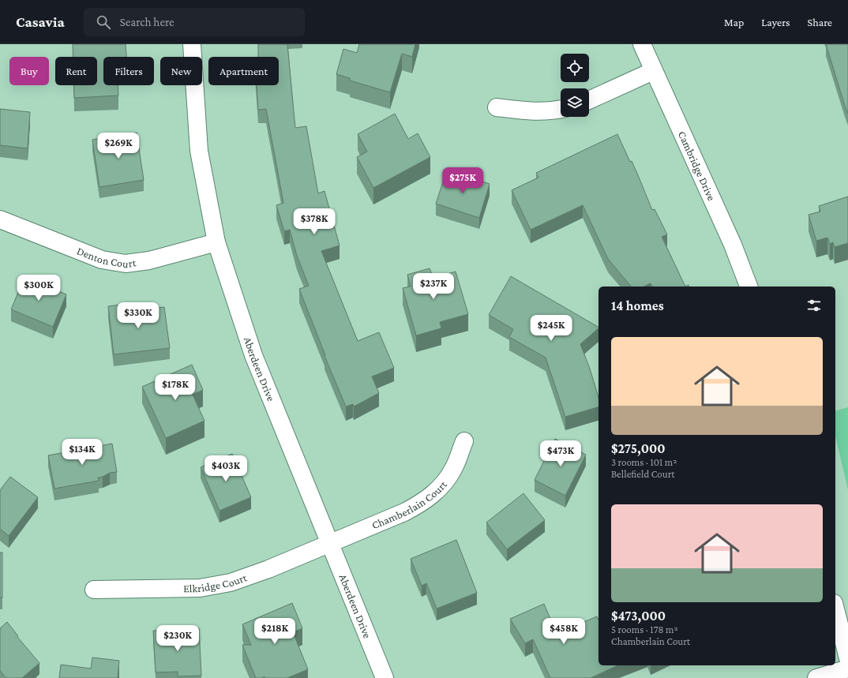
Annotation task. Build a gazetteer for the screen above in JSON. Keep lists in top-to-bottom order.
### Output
{
  "streets": {
    "street": [
      "Cambridge Drive",
      "Denton Court",
      "Aberdeen Drive",
      "Chamberlain Court",
      "Elkridge Court"
    ]
  },
  "crossings": [
    ["Denton Court", "Aberdeen Drive"],
    ["Aberdeen Drive", "Chamberlain Court"],
    ["Aberdeen Drive", "Elkridge Court"],
    ["Chamberlain Court", "Elkridge Court"]
  ],
  "page": {
    "header": "Casavia",
    "search": "Search here",
    "nav": ["Map", "Layers", "Share"],
    "chip": [
      "Buy",
      "Rent",
      "Filters",
      "New",
      "Apartment"
    ],
    "price": [
      "$269K",
      "$275K",
      "$378K",
      "$237K",
      "$300K",
      "$330K",
      "$245K",
      "$178K",
      "$134K",
      "$473K",
      "$403K",
      "$218K",
      "$458K",
      "$230K"
    ],
    "heading": "14 homes",
    "list": [
      {
        "name": "$275,000",
        "note": "3 rooms · 101 m² · Bellefield Court"
      },
      {
        "name": "$473,000",
        "note": "5 rooms · 178 m² · Chamberlain Court"
      }
    ]
  }
}
